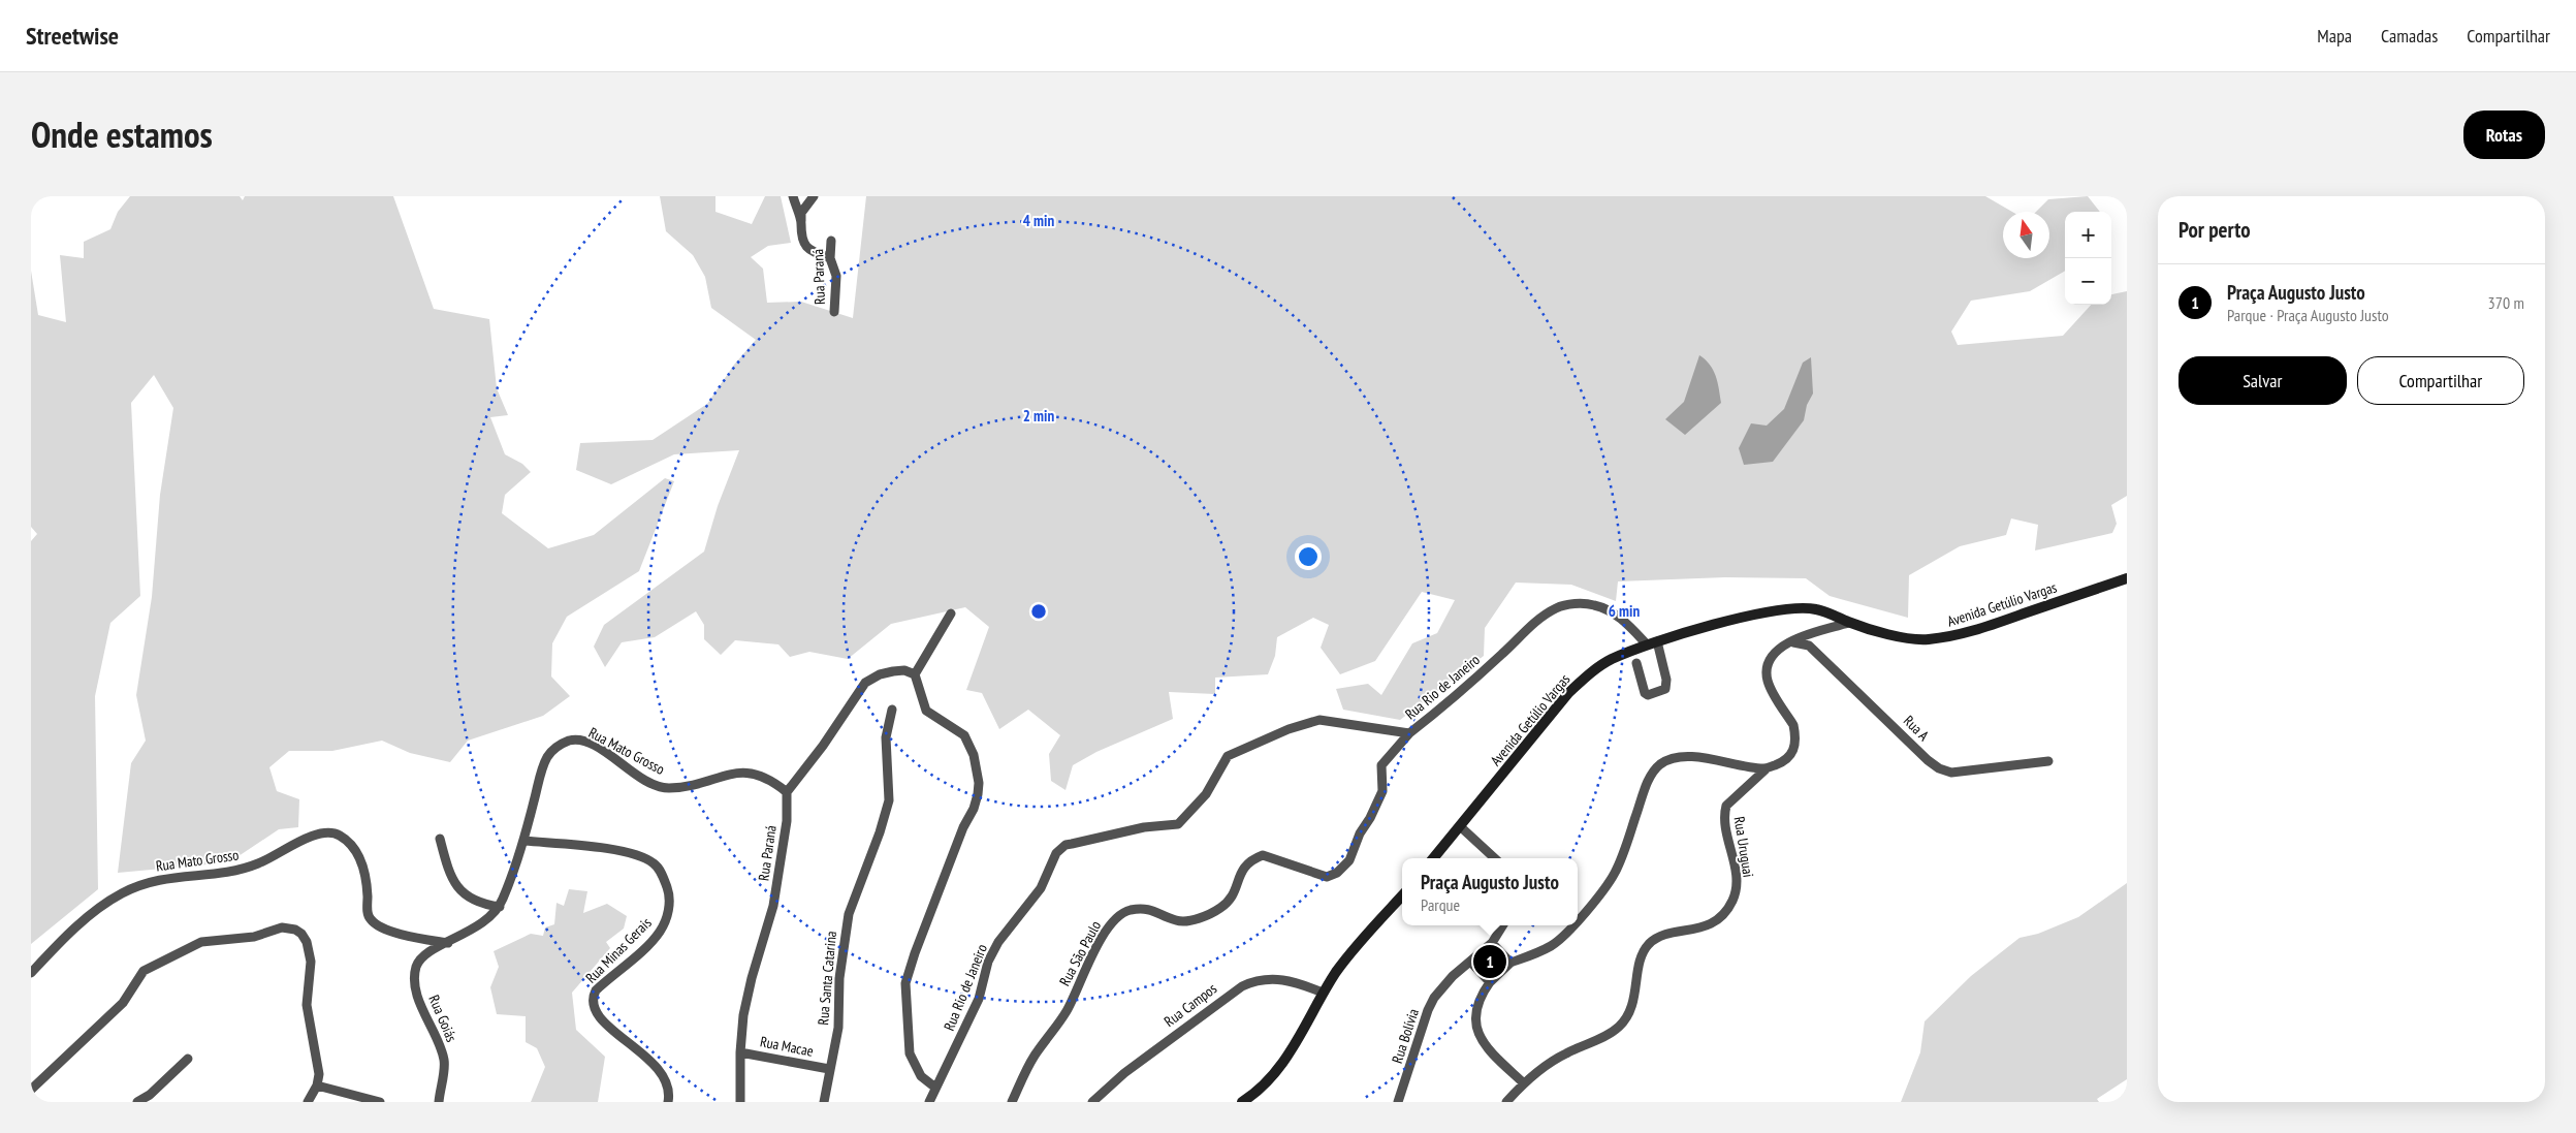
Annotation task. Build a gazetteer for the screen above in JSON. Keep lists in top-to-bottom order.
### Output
{
  "streets": {
    "street": [
      "Rua Paraná",
      "Avenida Getúlio Vargas",
      "Rua Rio de Janeiro",
      "Rua A",
      "Rua Mato Grosso",
      "Rua Uruguai",
      "Rua Minas Gerais",
      "Rua São Paulo",
      "Rua Santa Catarina",
      "Rua Campos",
      "Rua Goiás",
      "Rua Bolívia",
      "Rua Macae"
    ]
  },
  "crossings": [
    ["Rua Paraná", "Rua Mato Grosso"],
    ["Rua Paraná", "Rua Macae"],
    ["Avenida Getúlio Vargas", "Rua Rio de Janeiro"],
    ["Rua Rio de Janeiro", "Rua São Paulo"],
    ["Rua Mato Grosso", "Rua Minas Gerais"],
    ["Rua Mato Grosso", "Rua Goiás"],
    ["Rua Santa Catarina", "Rua Macae"]
  ],
  "north": "top",
  "page": {
    "header": "Streetwise",
    "nav": ["Mapa", "Camadas", "Compartilhar"],
    "title": "Onde estamos",
    "buttons": [
      "Rotas",
      ["Salvar", "Compartilhar"]
    ],
    "heading": "Por perto",
    "map_buttons": ["+", "−"],
    "list": [
      {
        "mark": "1",
        "name": "Praça Augusto Justo",
        "note": "Parque · Praça Augusto Justo",
        "value": "370 m"
      }
    ],
    "popup": ["Praça Augusto Justo", "Parque"],
    "pins": "1"
  },
  "rings": ["4 min", "2 min", "6 min"]
}
